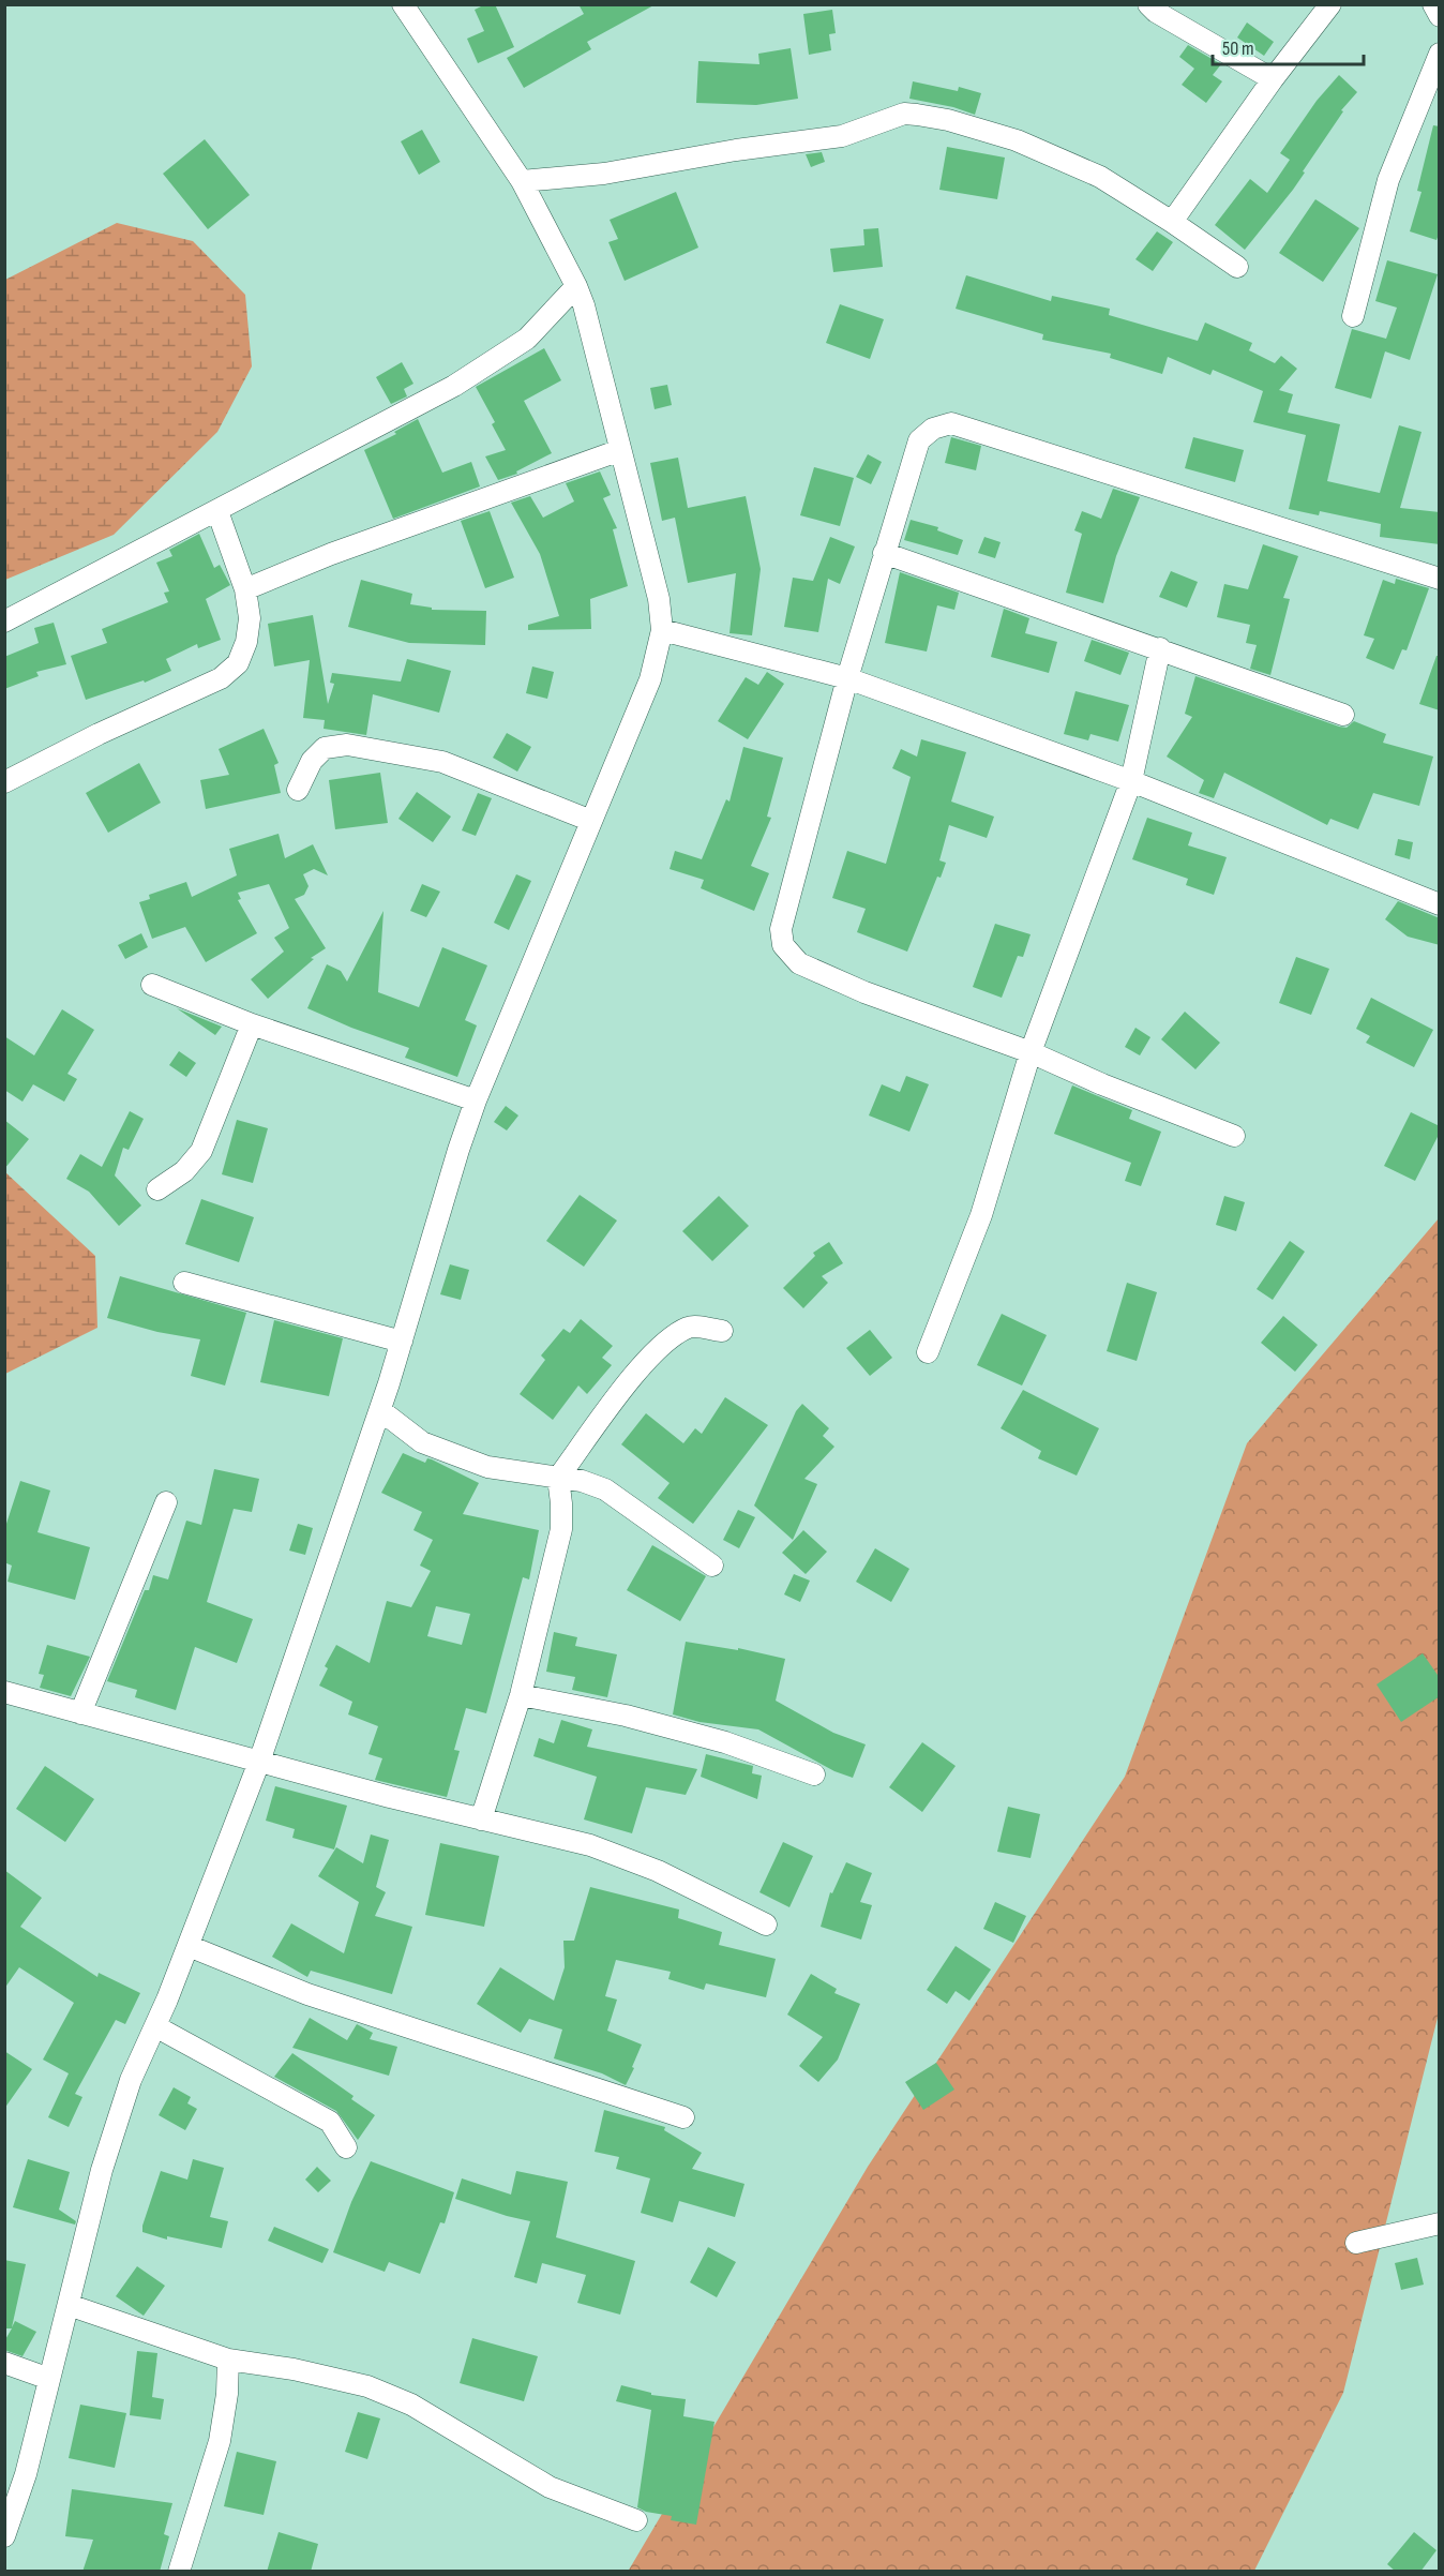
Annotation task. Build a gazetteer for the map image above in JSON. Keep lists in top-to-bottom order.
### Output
{
  "scale_bar": "50 m"
}
